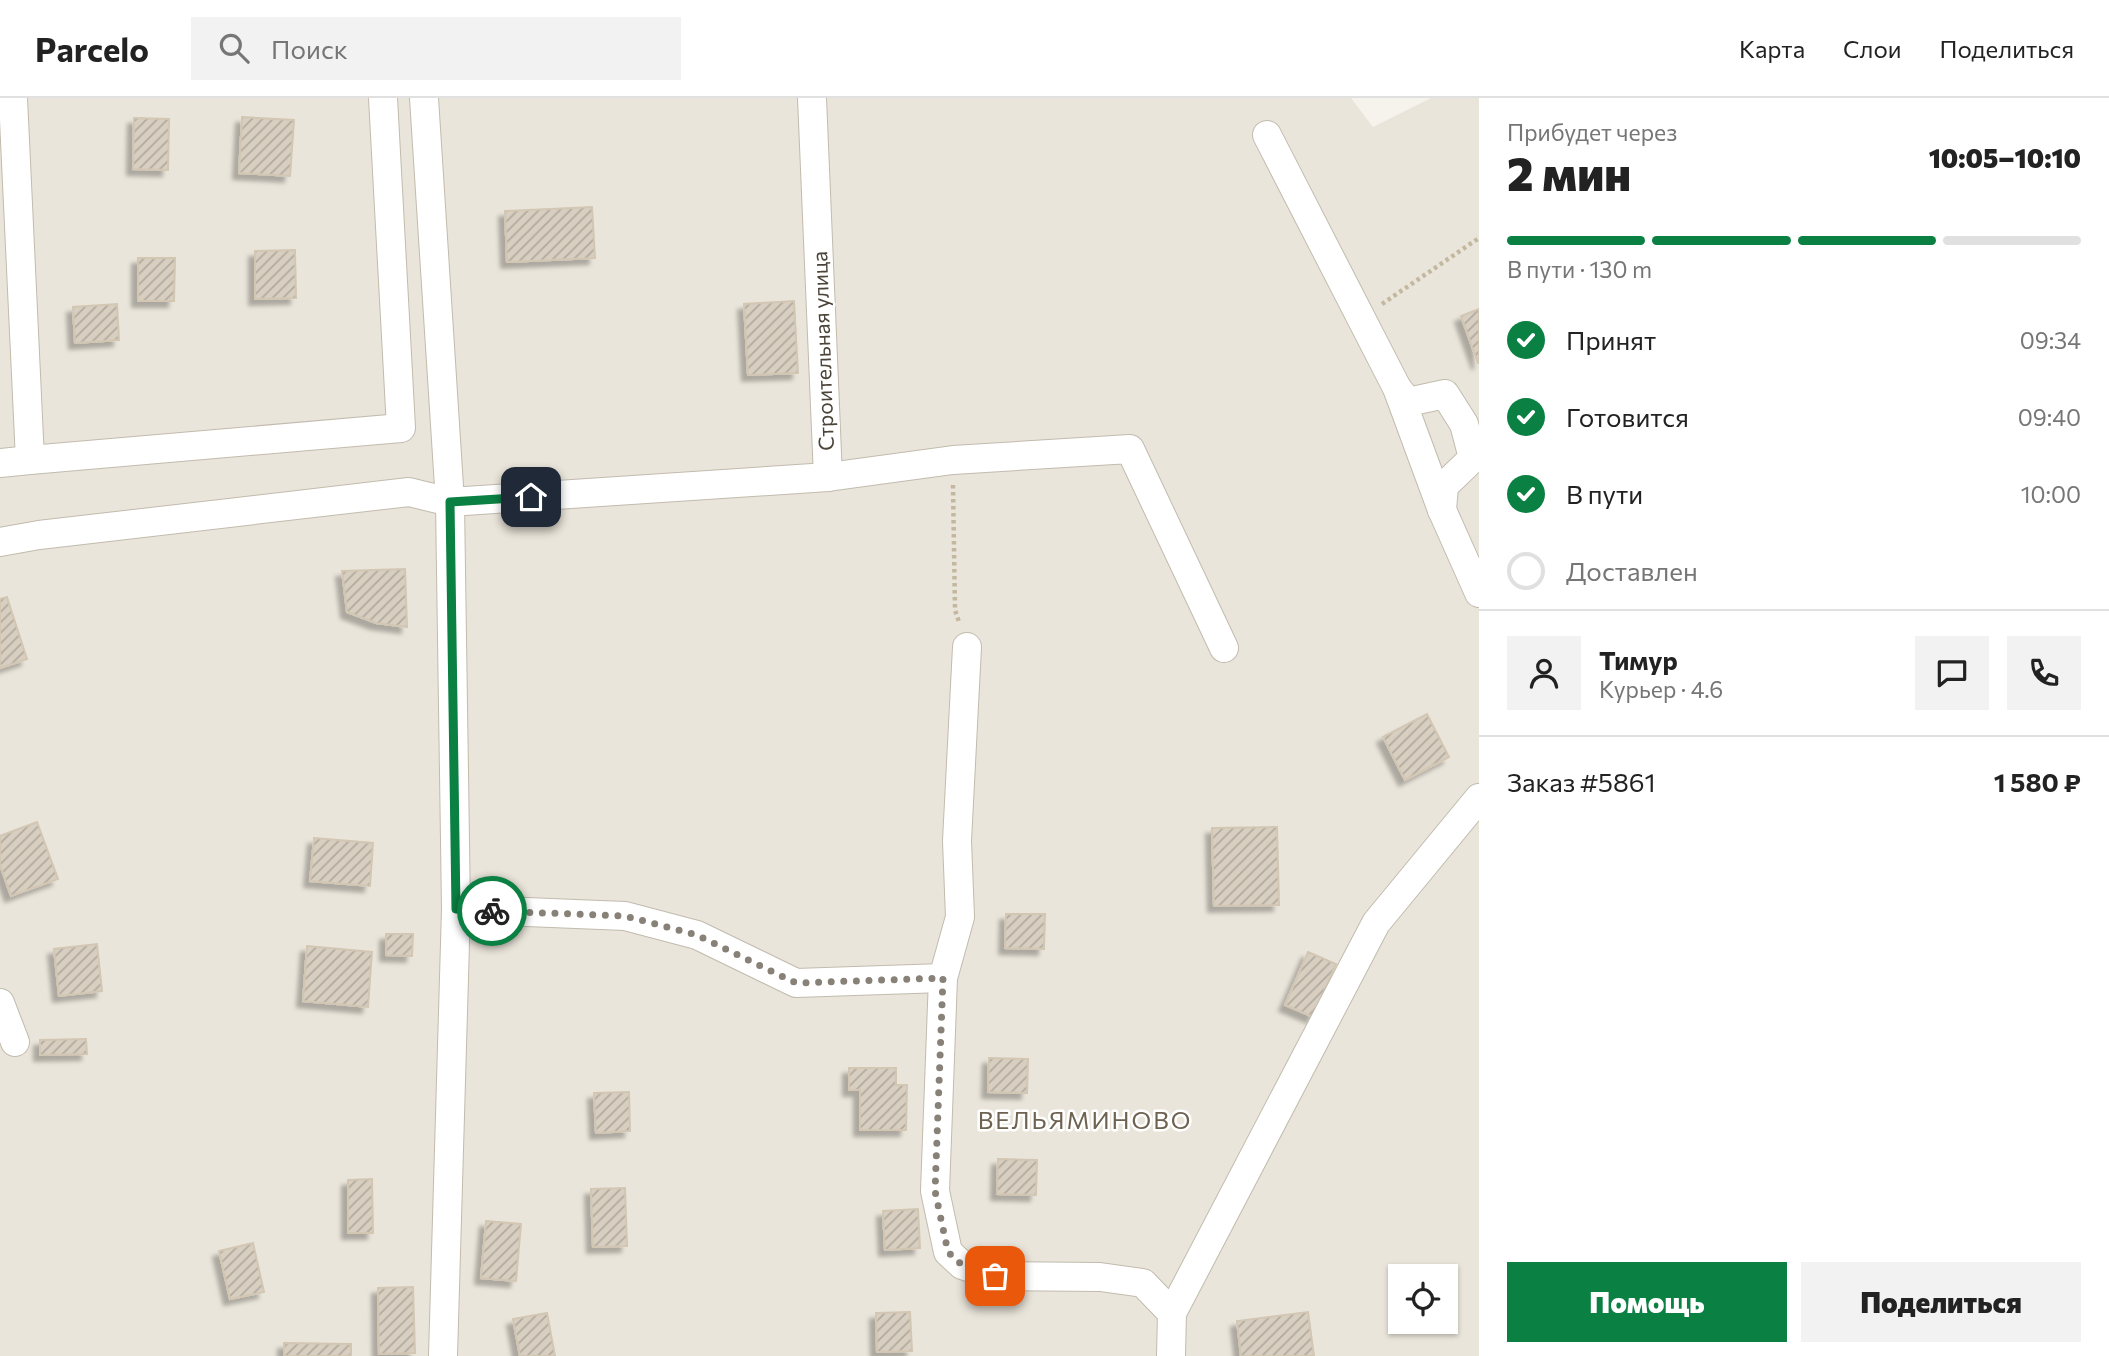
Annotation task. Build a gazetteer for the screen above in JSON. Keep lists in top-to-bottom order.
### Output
{
  "streets": {
    "street": ["Строительная улица"]
  },
  "districts": ["ВЕЛЬЯМИНОВО"],
  "page": {
    "header": "Parcelo",
    "search": "Поиск",
    "nav": ["Карта", "Слои", "Поделиться"],
    "heading": ["2 мин", "Прибудет через", "10:05–10:10"],
    "panel": [
      "Тимур",
      "Курьер · 4.6",
      "Заказ #5861",
      "1 580 ₽"
    ],
    "bar": "В пути · 130 m",
    "list": [
      ["Принят", "09:34"],
      ["Готовится", "09:40"],
      ["В пути", "10:00"],
      "Доставлен"
    ],
    "buttons": ["Помощь", "Поделиться"]
  }
}
